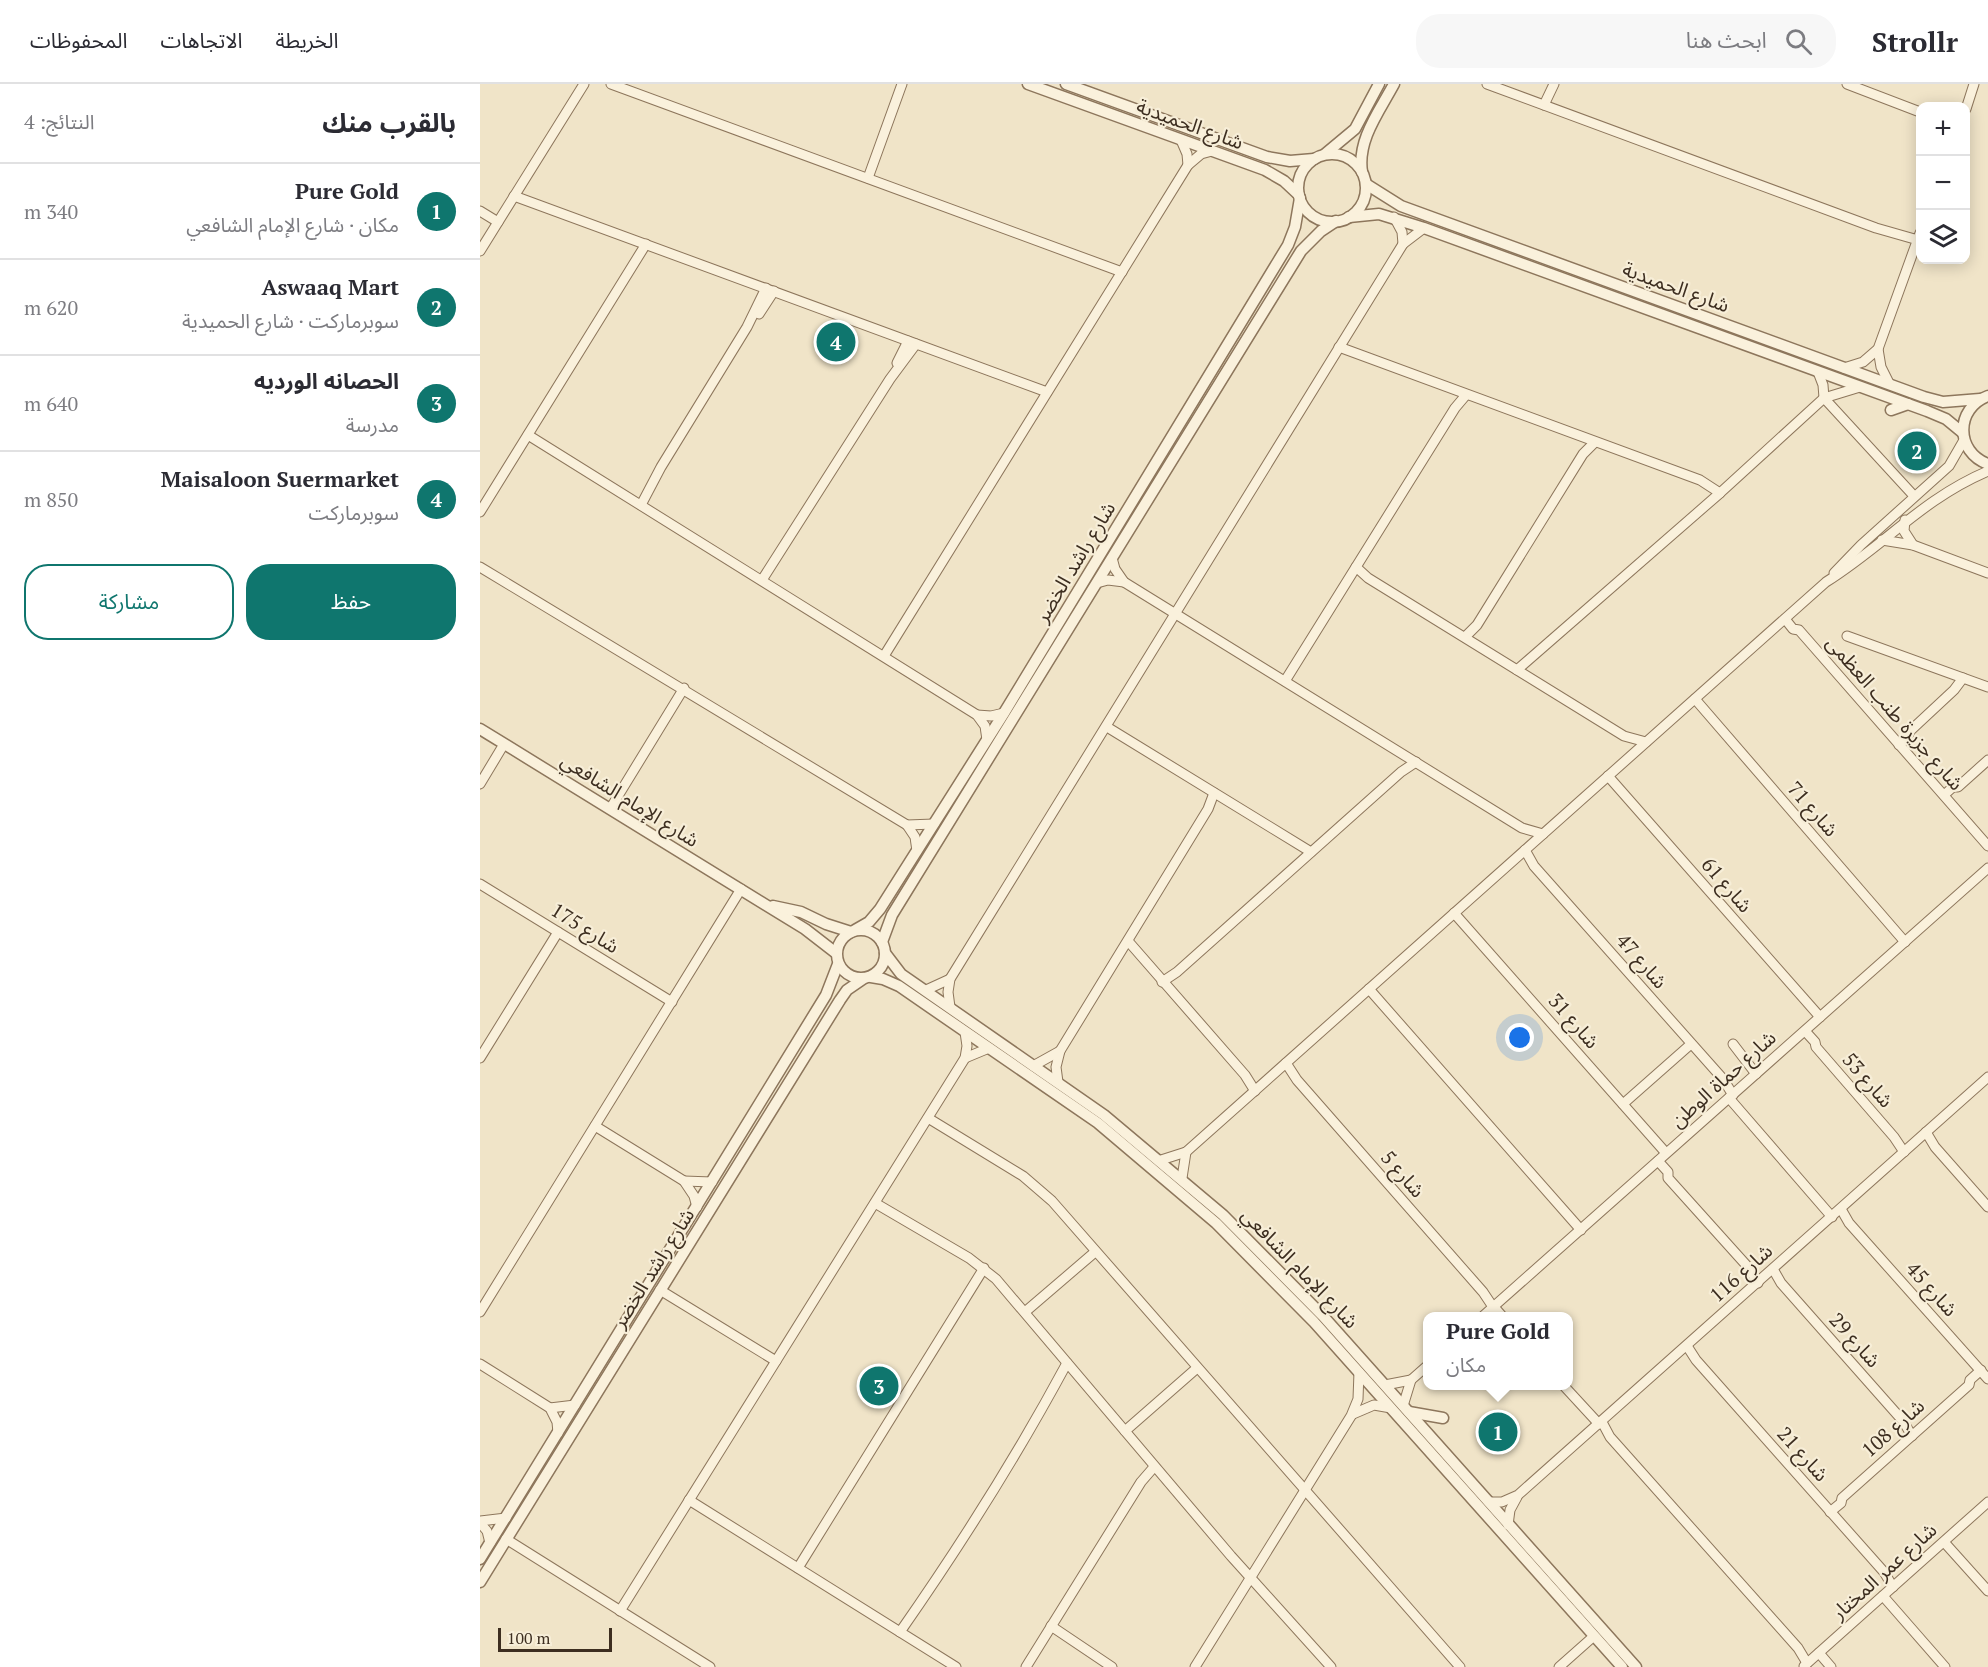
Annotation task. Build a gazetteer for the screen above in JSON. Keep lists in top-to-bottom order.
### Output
{
  "streets": {
    "street": [
      "شارع الحميدية",
      "شارع راشد الخضر",
      "شارع جزيرة طنب العظمى",
      "شارع الإمام الشافعي",
      "شارع 71",
      "شارع 61",
      "شارع 175",
      "شارع 47",
      "شارع 31",
      "شارع حماة الوطن",
      "شارع 53",
      "شارع 5",
      "شارع 116",
      "شارع 45",
      "شارع 29",
      "شارع 108",
      "شارع 21",
      "شارع عمر المختار"
    ]
  },
  "crossings": [
    ["شارع الحميدية", "شارع راشد الخضر"],
    ["شارع راشد الخضر", "شارع الإمام الشافعي"],
    ["شارع الإمام الشافعي", "شارع 116"],
    ["شارع 71", "شارع حماة الوطن"],
    ["شارع 61", "شارع حماة الوطن"],
    ["شارع 47", "شارع حماة الوطن"],
    ["شارع 47", "شارع 116"],
    ["شارع 47", "شارع 45"],
    ["شارع 31", "شارع حماة الوطن"],
    ["شارع حماة الوطن", "شارع 53"],
    ["شارع حماة الوطن", "شارع 5"],
    ["شارع 53", "شارع 116"],
    ["شارع 116", "شارع 45"],
    ["شارع 116", "شارع 29"],
    ["شارع 116", "شارع 21"],
    ["شارع 45", "شارع 108"],
    ["شارع 29", "شارع 108"],
    ["شارع 108", "شارع 21"],
    ["شارع 21", "شارع عمر المختار"]
  ],
  "scale_bar": "100 m",
  "page": {
    "header": "Strollr",
    "search": "ابحث هنا",
    "nav": ["الخريطة", "الاتجاهات", "المحفوظات"],
    "heading": ["بالقرب منك", "النتائج: 4"],
    "map_buttons": ["+", "−"],
    "list": [
      {
        "mark": "1",
        "name": "Pure Gold",
        "note": "مكان · شارع الإمام الشافعي",
        "value": "340 m"
      },
      {
        "mark": "2",
        "name": "Aswaaq Mart",
        "note": "سوبرماركت · شارع الحميدية",
        "value": "620 m"
      },
      {
        "mark": "3",
        "name": "الحصانه الورديه",
        "note": "مدرسة",
        "value": "640 m"
      },
      {
        "mark": "4",
        "name": "Maisaloon Suermarket",
        "note": "سوبرماركت",
        "value": "850 m"
      }
    ],
    "pins": [
      "4",
      "2",
      "3",
      "1"
    ],
    "buttons": ["حفظ", "مشاركة"],
    "popup": ["Pure Gold", "مكان"],
    "scale": "100 m"
  }
}
